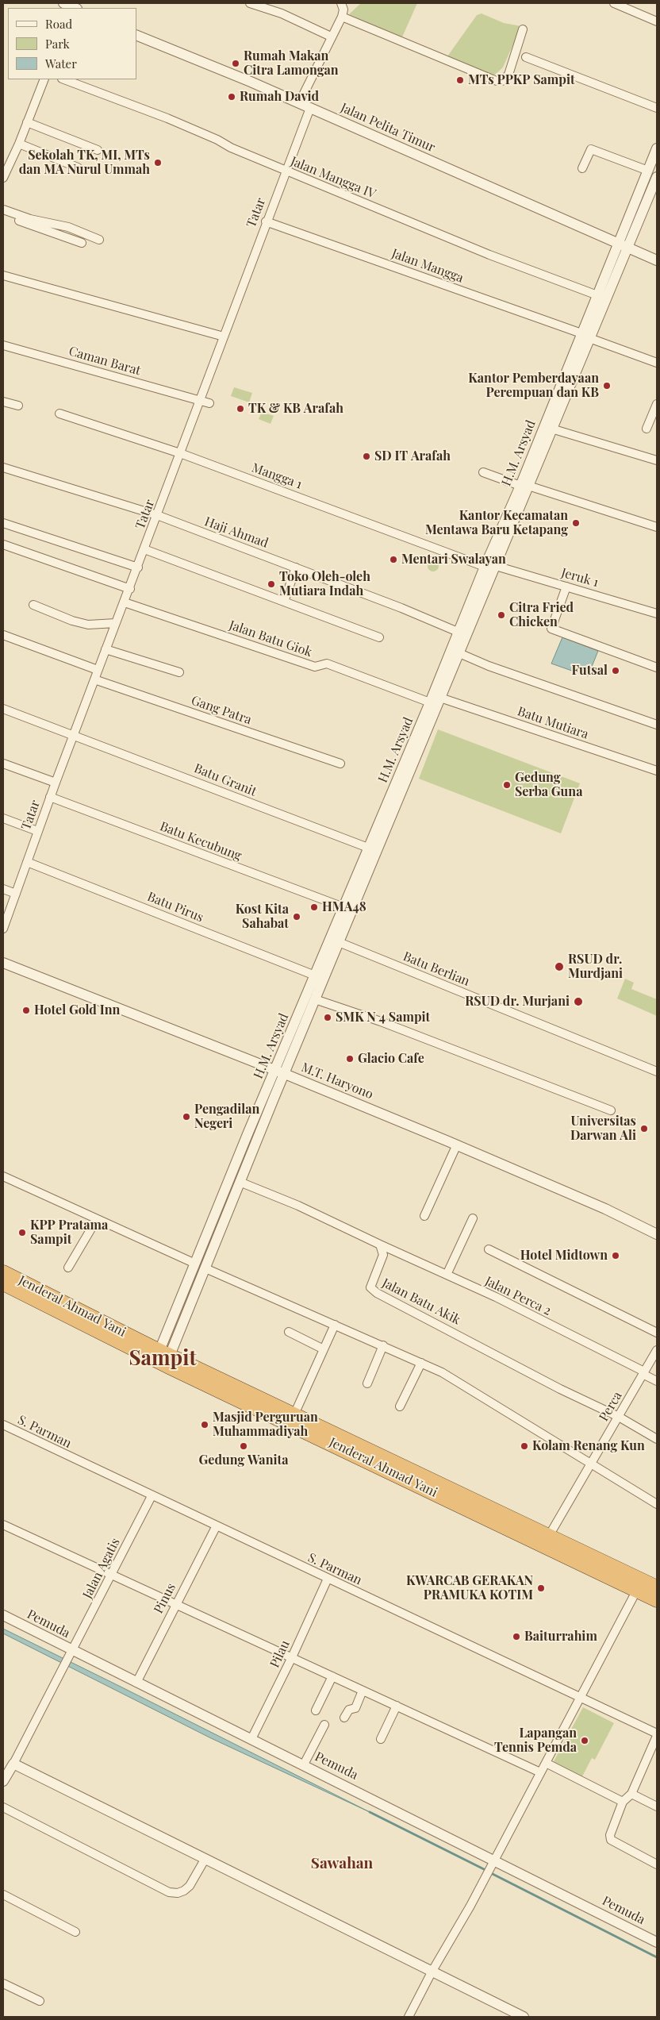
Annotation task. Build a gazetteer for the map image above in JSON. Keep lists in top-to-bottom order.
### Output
{
  "streets": {
    "highway": ["Jenderal Ahmad Yani"],
    "street": [
      "Jalan Pelita Timur",
      "Jalan Mangga IV",
      "Tatar",
      "Jalan Mangga",
      "Caman Barat",
      "H.M. Arsyad",
      "Mangga 1",
      "Haji Ahmad",
      "Jeruk 1",
      "Jalan Batu Giok",
      "Gang Patra",
      "Batu Mutiara",
      "Batu Granit",
      "Batu Kecubung",
      "Batu Pirus",
      "Batu Berlian",
      "M.T. Haryono",
      "Jalan Perca 2",
      "Jalan Batu Akik",
      "Perca",
      "S. Parman",
      "Jalan Agatis",
      "Pinus",
      "Pemuda",
      "Pilau"
    ]
  },
  "crossings": [
    ["Jalan Pelita Timur", "Tatar"],
    ["Jalan Pelita Timur", "H.M. Arsyad"],
    ["Jalan Mangga IV", "Tatar"],
    ["Jalan Mangga IV", "H.M. Arsyad"],
    ["Tatar", "Jalan Mangga"],
    ["Tatar", "Caman Barat"],
    ["Tatar", "Mangga 1"],
    ["Tatar", "Haji Ahmad"],
    ["Tatar", "Jalan Batu Giok"],
    ["Tatar", "Gang Patra"],
    ["Tatar", "Batu Granit"],
    ["Tatar", "Batu Kecubung"],
    ["Tatar", "Batu Pirus"],
    ["Jalan Mangga", "H.M. Arsyad"],
    ["H.M. Arsyad", "Mangga 1"],
    ["H.M. Arsyad", "Haji Ahmad"],
    ["H.M. Arsyad", "Jeruk 1"],
    ["H.M. Arsyad", "Jalan Batu Giok"],
    ["H.M. Arsyad", "Batu Mutiara"],
    ["H.M. Arsyad", "Batu Granit"],
    ["H.M. Arsyad", "Batu Kecubung"],
    ["H.M. Arsyad", "Batu Pirus"],
    ["H.M. Arsyad", "Batu Berlian"],
    ["H.M. Arsyad", "M.T. Haryono"],
    ["H.M. Arsyad", "Jenderal Ahmad Yani"],
    ["Jalan Perca 2", "Jalan Batu Akik"],
    ["Jalan Perca 2", "Perca"],
    ["Jalan Batu Akik", "Perca"],
    ["Jenderal Ahmad Yani", "Perca"],
    ["S. Parman", "Jalan Agatis"],
    ["S. Parman", "Pinus"],
    ["S. Parman", "Pilau"],
    ["Jalan Agatis", "Pemuda"],
    ["Pinus", "Pemuda"],
    ["Pemuda", "Pilau"]
  ],
  "districts": ["Sampit", "Sawahan"],
  "places": [
    "Rumah Makan Citra Lamongan",
    "MTs PPKP Sampit",
    "Rumah David",
    "Sekolah TK, MI, MTs dan MA Nurul Ummah",
    "Kantor Pemberdayaan Perempuan dan KB",
    "TK & KB Arafah",
    "SD IT Arafah",
    "Kantor Kecamatan Mentawa Baru Ketapang",
    "Mentari Swalayan",
    "Toko Oleh-oleh Mutiara Indah",
    "Citra Fried Chicken",
    "Futsal",
    "Gedung Serba Guna",
    "HMA48",
    "Kost Kita Sahabat",
    "RSUD dr. Murdjani",
    "RSUD dr. Murjani",
    "Hotel Gold Inn",
    "SMK N 4 Sampit",
    "Glacio Cafe",
    "Pengadilan Negeri",
    "Universitas Darwan Ali",
    "KPP Pratama Sampit",
    "Hotel Midtown",
    "Masjid Perguruan Muhammadiyah",
    "Gedung Wanita",
    "Kolam Renang Kun",
    "KWARCAB GERAKAN PRAMUKA KOTIM",
    "Baiturrahim",
    "Lapangan Tennis Pemda"
  ],
  "legend": ["Road", "Park", "Water"]
}
